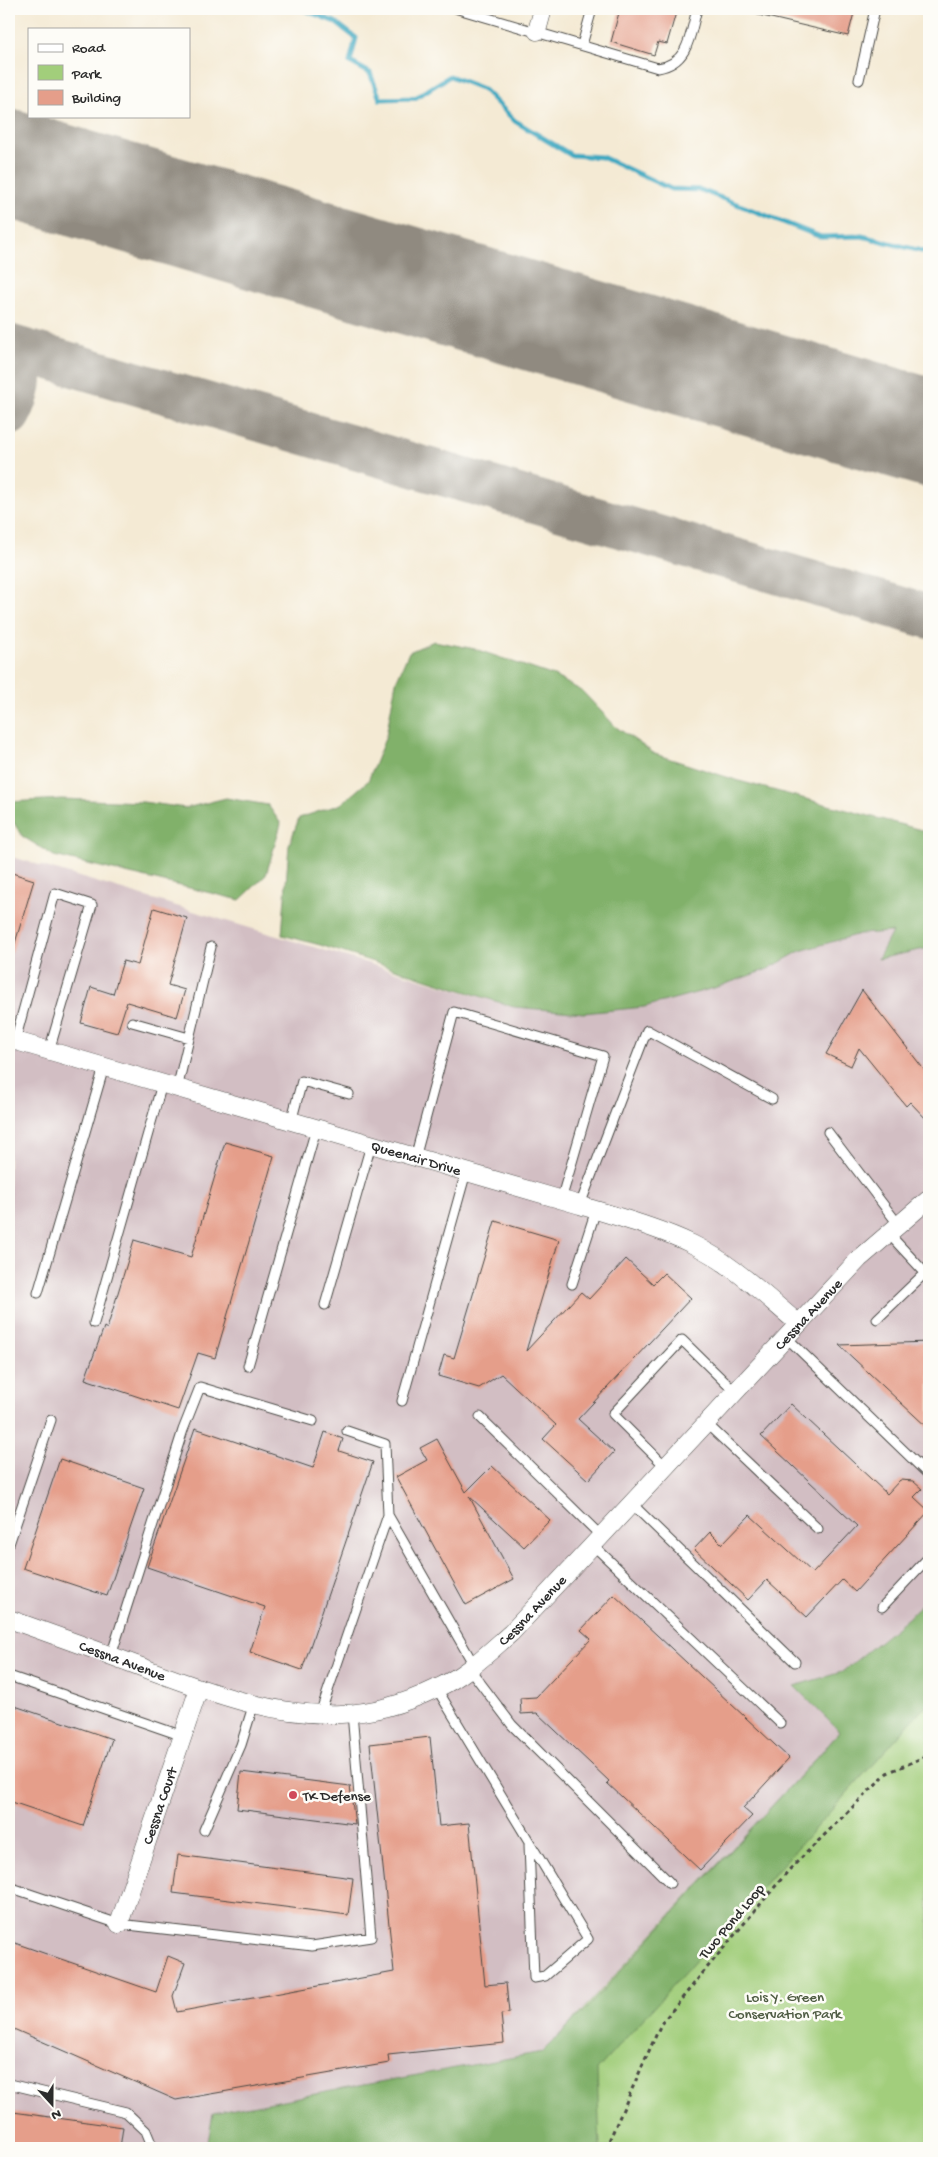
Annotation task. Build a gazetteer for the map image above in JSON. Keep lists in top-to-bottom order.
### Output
{
  "streets": {
    "street": ["Queenair Drive", "Cessna Avenue", "Cessna Court"],
    "path": ["Two Pond Loop"]
  },
  "crossings": [
    ["Queenair Drive", "Cessna Avenue"],
    ["Cessna Avenue", "Cessna Court"]
  ],
  "parks": ["Lois Y. Green Conservation Park"],
  "places": ["TK Defense"],
  "legend": ["Road", "Park", "Building"],
  "north": "bottom"
}
